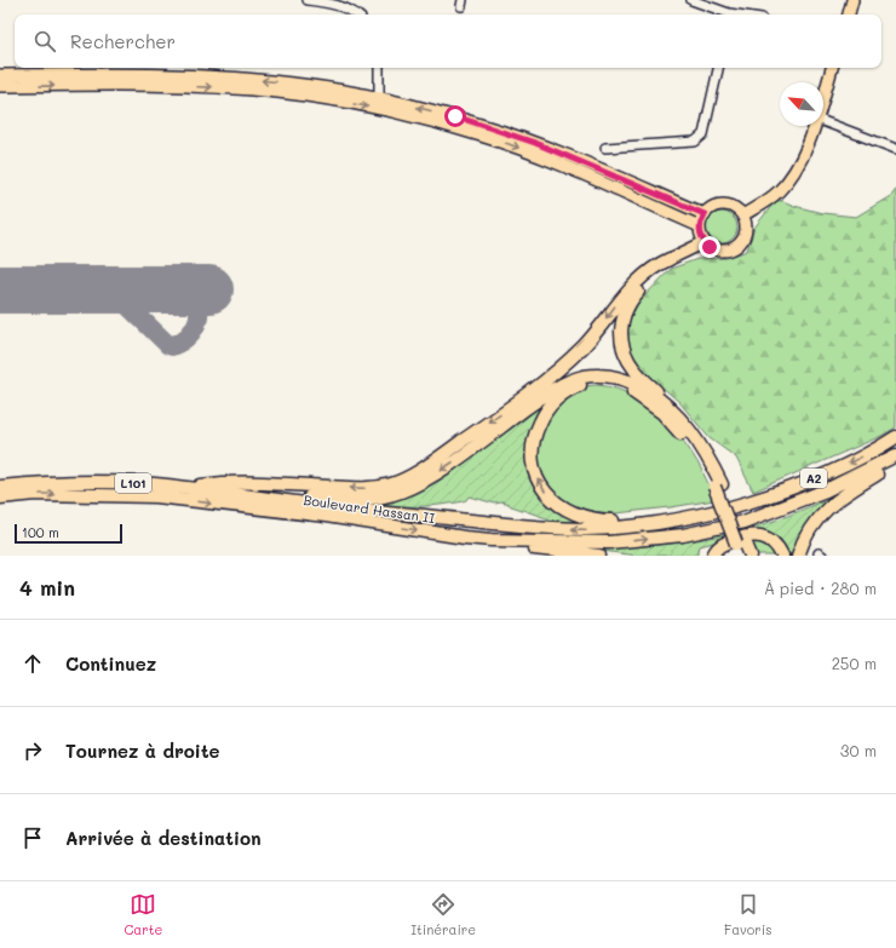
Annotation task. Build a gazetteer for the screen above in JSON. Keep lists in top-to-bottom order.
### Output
{
  "streets": {
    "highway": ["A2", "L101", "Boulevard Hassan II"]
  },
  "scale_bar": "100 m",
  "north": "top left",
  "page": {
    "search": "Rechercher",
    "scale": "100 m",
    "heading": ["4 min", "À pied · 280 m"],
    "list": [
      ["Continuez", "250 m"],
      ["Tournez à droite", "30 m"],
      "Arrivée à destination"
    ],
    "nav": ["Carte", "Itinéraire", "Favoris"]
  }
}
